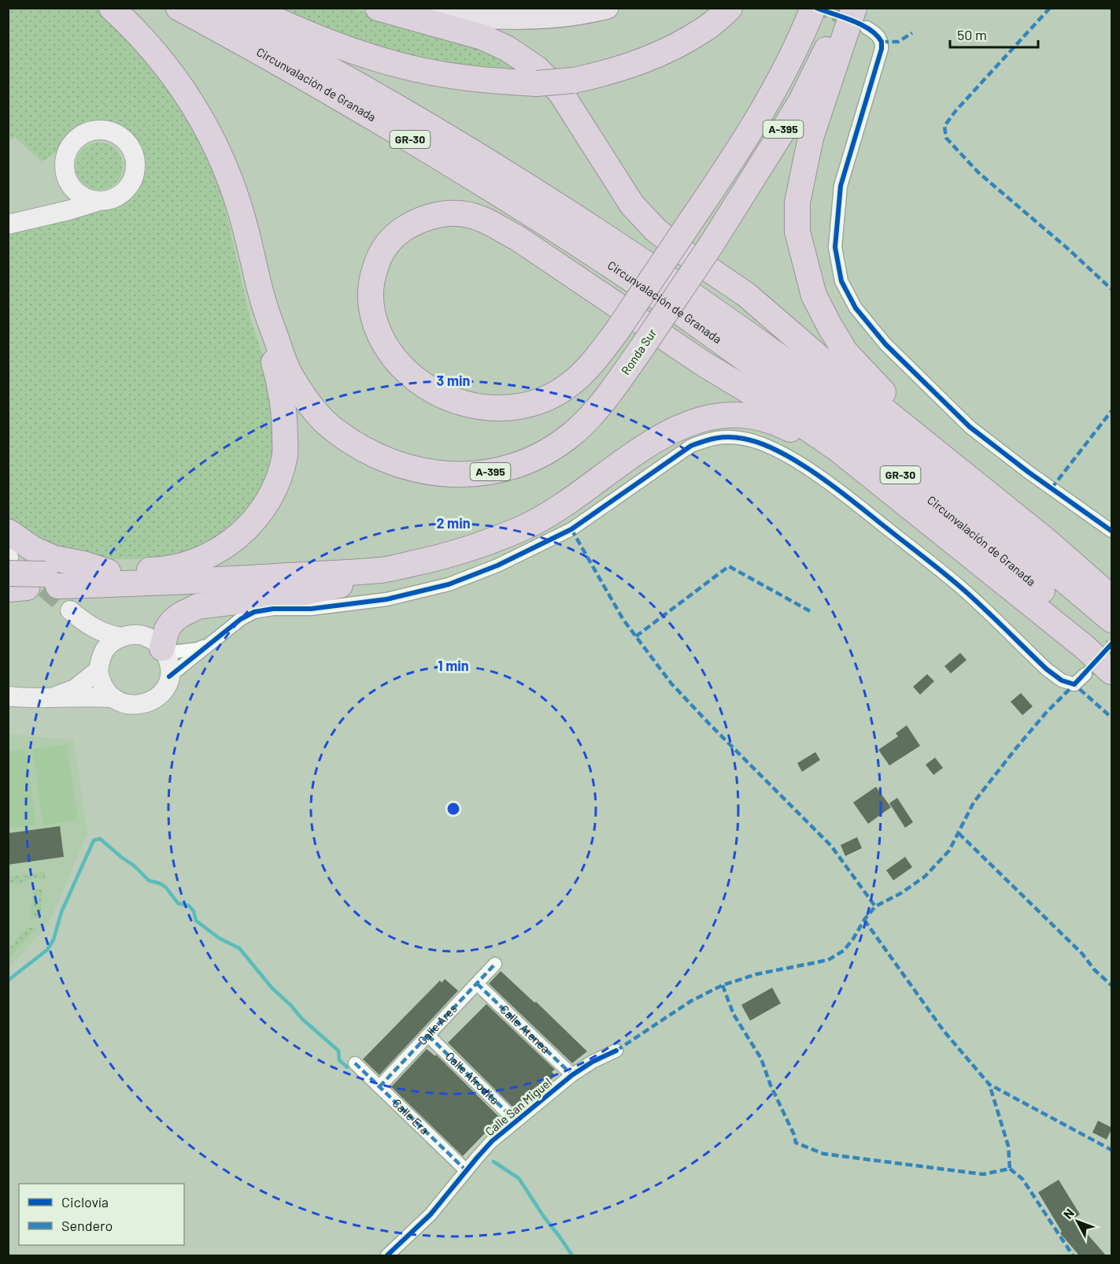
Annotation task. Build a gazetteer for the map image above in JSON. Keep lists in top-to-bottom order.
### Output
{
  "streets": {
    "highway": [
      "Circunvalación de Granada",
      "A-395",
      "GR-30",
      "Ronda Sur"
    ],
    "street": [
      "Calle Ares",
      "Calle Atenea",
      "Calle Afrodita",
      "Calle San Miguel",
      "Calle Era"
    ]
  },
  "crossings": [
    ["Calle Ares", "Calle Atenea"],
    ["Calle Ares", "Calle Afrodita"],
    ["Calle Ares", "Calle Era"],
    ["Calle Atenea", "Calle San Miguel"],
    ["Calle Afrodita", "Calle San Miguel"],
    ["Calle San Miguel", "Calle Era"]
  ],
  "legend": ["Ciclovía", "Sendero"],
  "scale_bar": "50 m",
  "north": "top left",
  "rings": ["3 min", "2 min", "1 min"]
}
